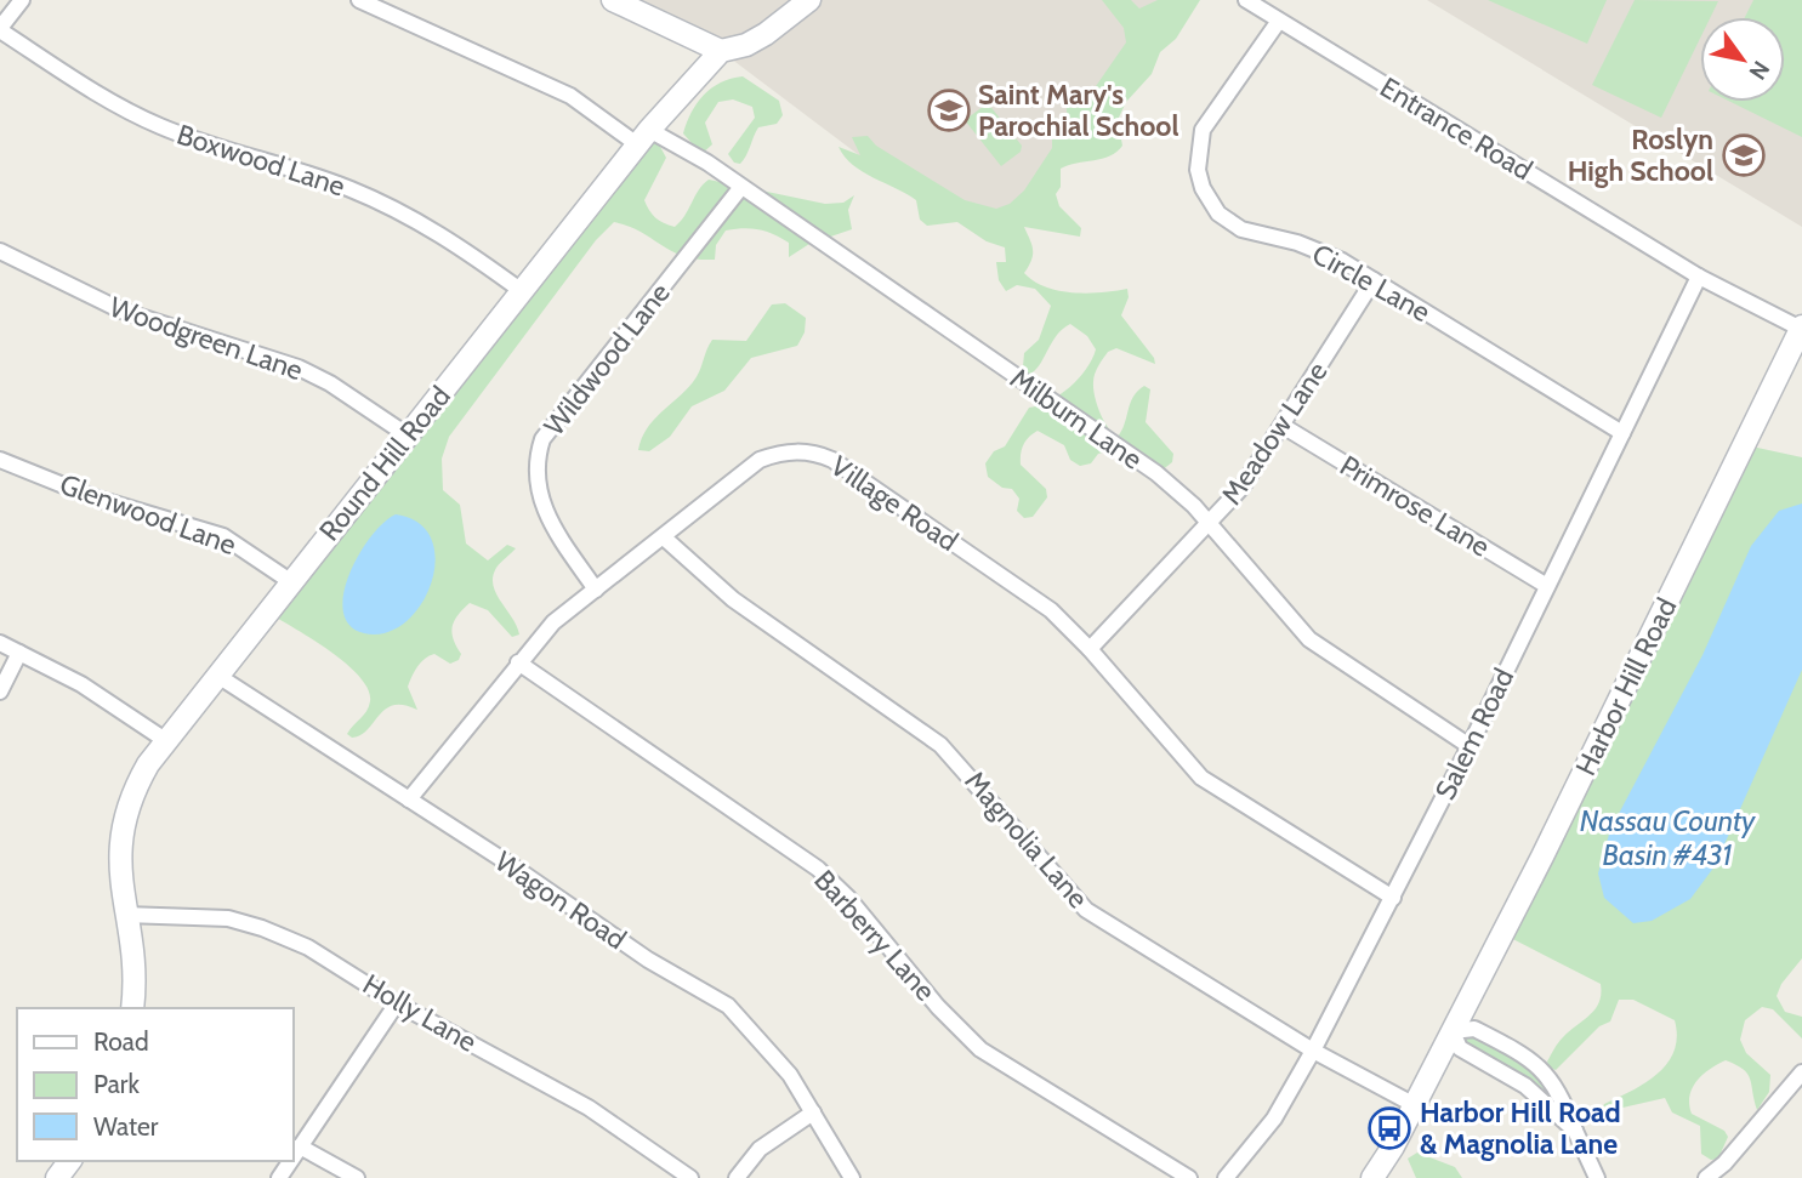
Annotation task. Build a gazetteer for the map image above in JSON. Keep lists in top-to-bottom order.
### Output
{
  "streets": {
    "street": [
      "Entrance Road",
      "Boxwood Lane",
      "Circle Lane",
      "Woodgreen Lane",
      "Wildwood Lane",
      "Milburn Lane",
      "Meadow Lane",
      "Round Hill Road",
      "Village Road",
      "Primrose Lane",
      "Glenwood Lane",
      "Harbor Hill Road",
      "Salem Road",
      "Magnolia Lane",
      "Wagon Road",
      "Barberry Lane",
      "Holly Lane"
    ]
  },
  "crossings": [
    ["Entrance Road", "Circle Lane"],
    ["Entrance Road", "Harbor Hill Road"],
    ["Entrance Road", "Salem Road"],
    ["Boxwood Lane", "Round Hill Road"],
    ["Circle Lane", "Meadow Lane"],
    ["Circle Lane", "Salem Road"],
    ["Woodgreen Lane", "Round Hill Road"],
    ["Wildwood Lane", "Milburn Lane"],
    ["Wildwood Lane", "Village Road"],
    ["Milburn Lane", "Meadow Lane"],
    ["Milburn Lane", "Round Hill Road"],
    ["Milburn Lane", "Salem Road"],
    ["Meadow Lane", "Village Road"],
    ["Meadow Lane", "Primrose Lane"],
    ["Round Hill Road", "Glenwood Lane"],
    ["Round Hill Road", "Wagon Road"],
    ["Round Hill Road", "Holly Lane"],
    ["Village Road", "Salem Road"],
    ["Village Road", "Magnolia Lane"],
    ["Village Road", "Wagon Road"],
    ["Village Road", "Barberry Lane"],
    ["Primrose Lane", "Salem Road"],
    ["Harbor Hill Road", "Magnolia Lane"],
    ["Salem Road", "Magnolia Lane"]
  ],
  "water": ["Nassau County Basin #431"],
  "places": {
    "school or university": ["Saint Mary's Parochial School", "Roslyn High School"],
    "bus stop": ["Harbor Hill Road & Magnolia Lane"]
  },
  "legend": ["Road", "Park", "Water"],
  "north": "bottom right"
}
